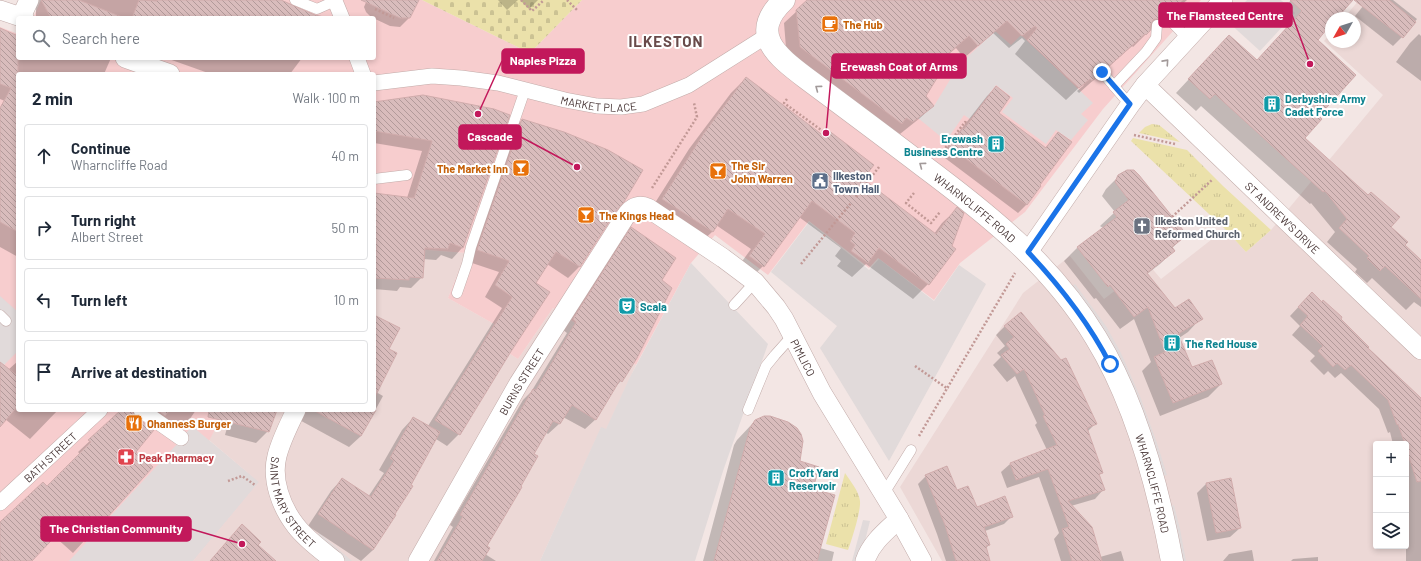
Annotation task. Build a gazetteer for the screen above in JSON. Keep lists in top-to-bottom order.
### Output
{
  "streets": {
    "street": [
      "MARKET PLACE",
      "WHARNCLIFFE ROAD",
      "ST ANDREW'S DRIVE",
      "PIMLICO",
      "BURNS STREET",
      "BATH STREET",
      "SAINT MARY STREET"
    ]
  },
  "crossings": [
    ["MARKET PLACE", "WHARNCLIFFE ROAD"],
    ["PIMLICO", "BURNS STREET"]
  ],
  "one_way": ["WHARNCLIFFE ROAD"],
  "districts": ["ILKESTON"],
  "places": {
    "cafe": ["The Hub"],
    "other": [
      "The Flamsteed Centre",
      "Naples Pizza",
      "Erewash Coat of Arms",
      "Cascade",
      "The Christian Community"
    ],
    "building": [
      "Derbyshire Army Cadet Force",
      "Erewash Business Centre",
      "The Red House",
      "Croft Yard Reservoir"
    ],
    "bar": ["The Market Inn", "The Sir John Warren", "The Kings Head"],
    "public building": ["Ilkeston Town Hall"],
    "church": ["Ilkeston United Reformed Church"],
    "theatre": ["Scala"],
    "restaurant": ["OhannesS Burger"],
    "pharmacy": ["Peak Pharmacy"]
  },
  "north": "bottom left",
  "page": {
    "search": "Search here",
    "heading": ["2 min", "Walk · 100 m"],
    "list": [
      ["Continue", "Wharncliffe Road", "40 m"],
      ["Turn right", "Albert Street", "50 m"],
      ["Turn left", "10 m"],
      "Arrive at destination"
    ],
    "map_buttons": ["+", "−"]
  }
}
